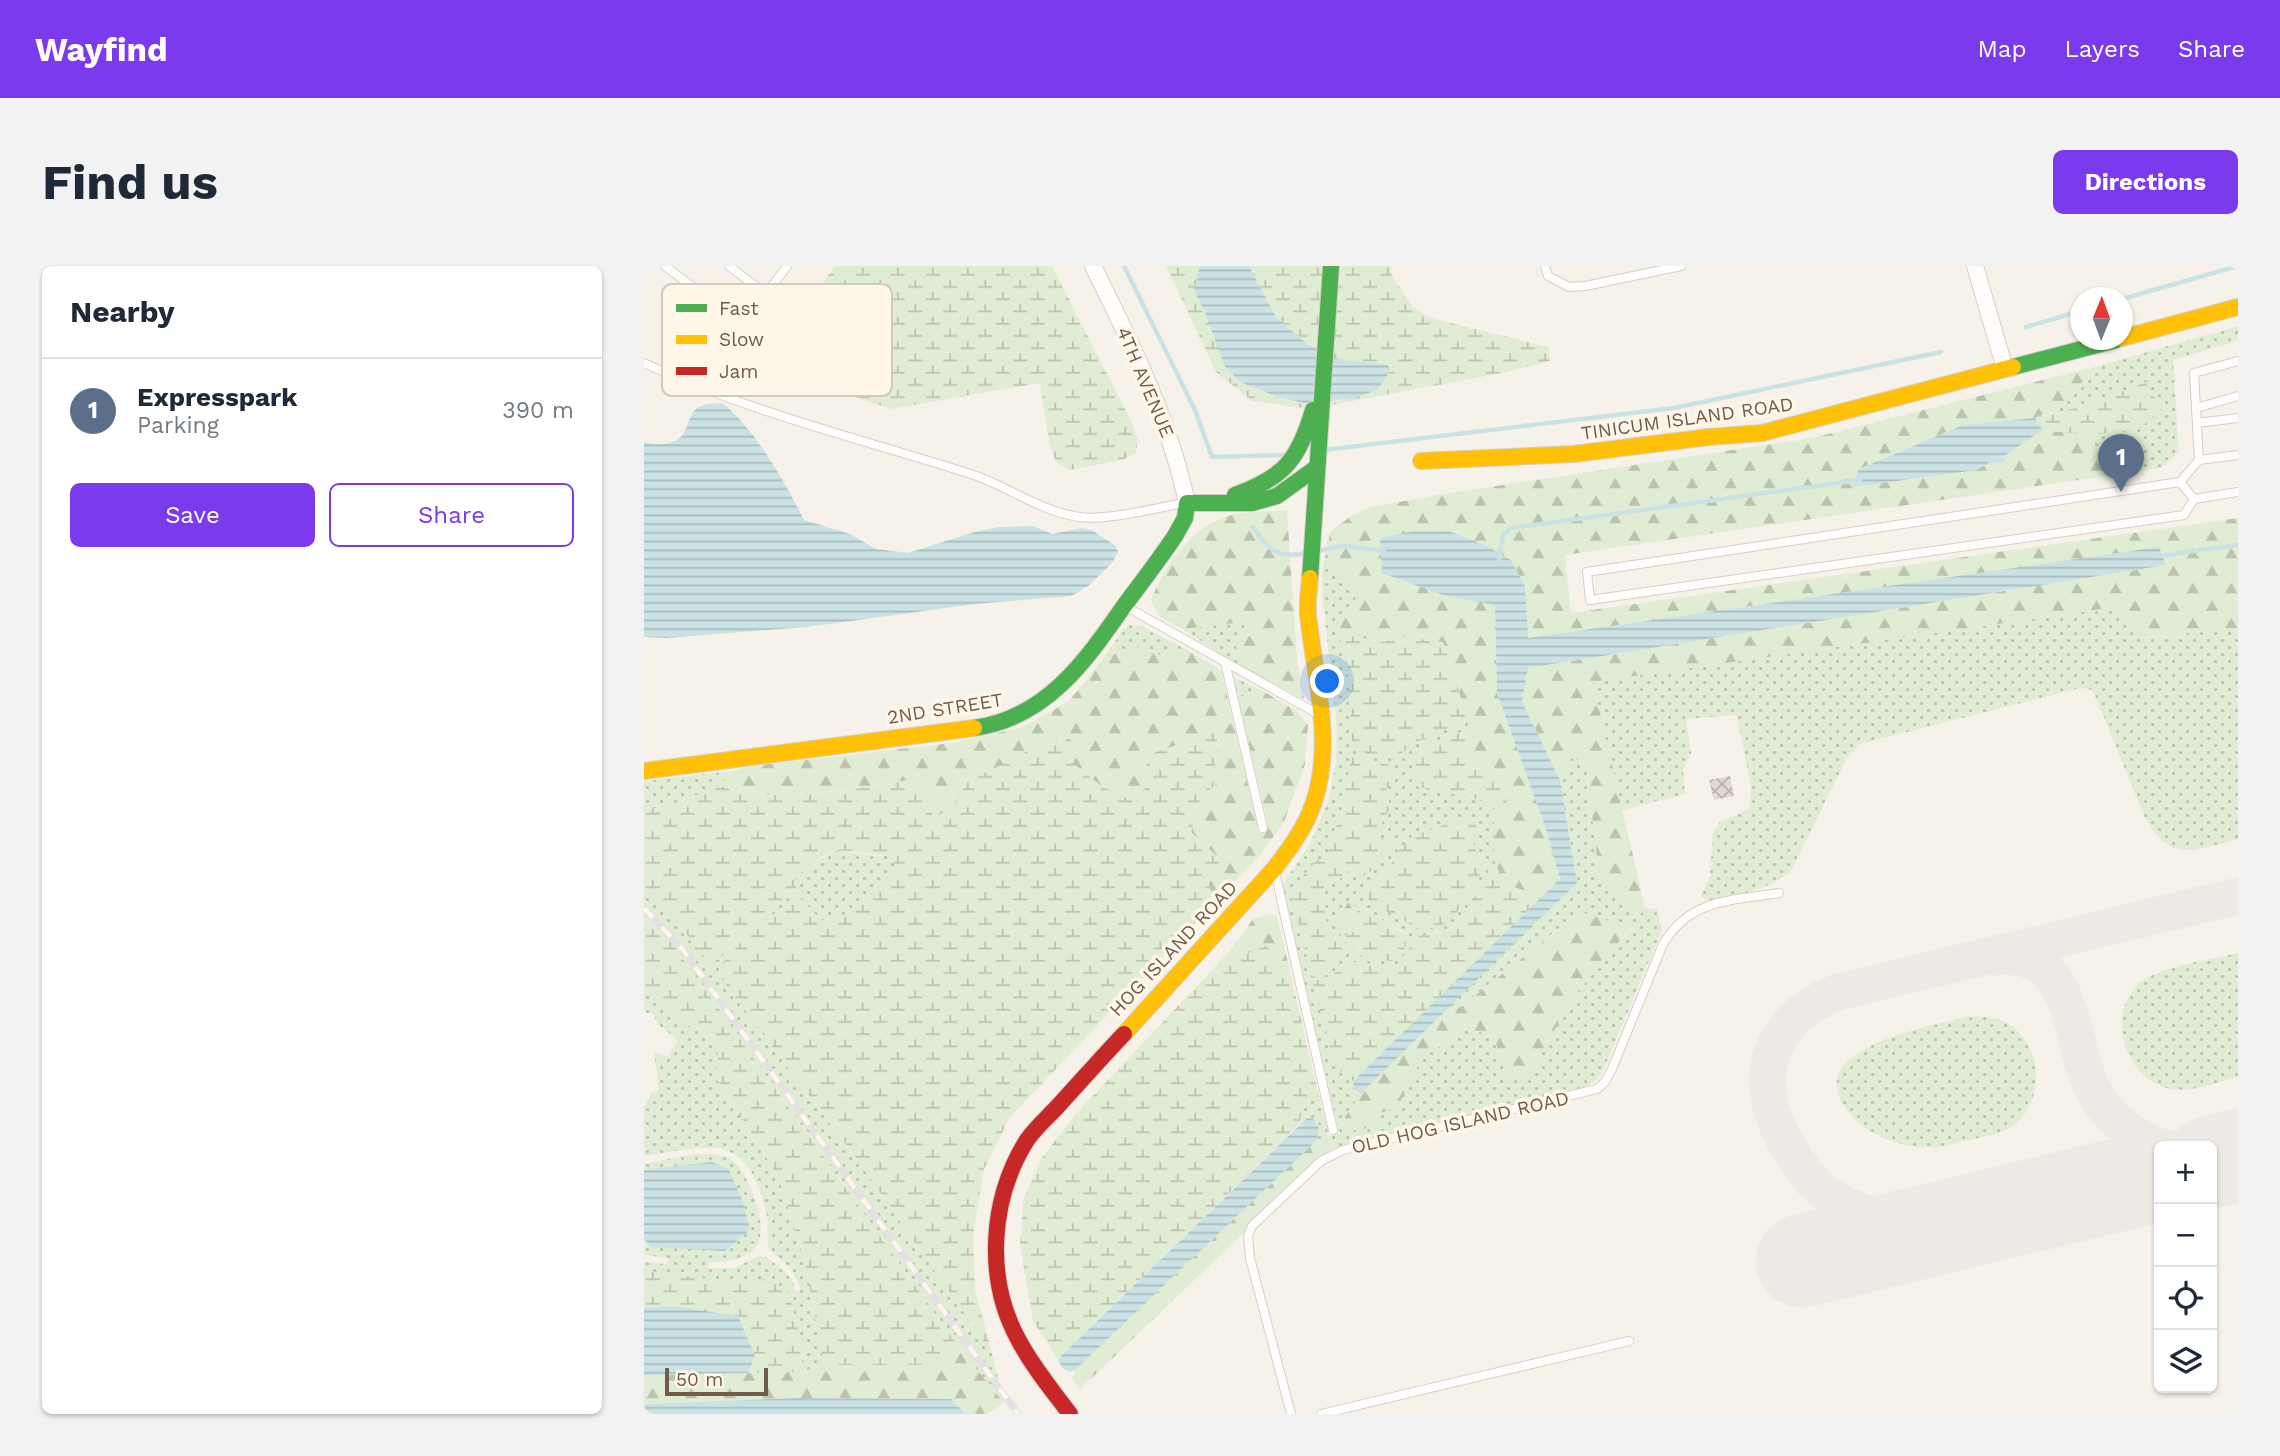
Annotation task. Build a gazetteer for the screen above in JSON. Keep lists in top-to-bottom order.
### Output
{
  "streets": {
    "street": [
      "4TH AVENUE",
      "TINICUM ISLAND ROAD",
      "2ND STREET",
      "HOG ISLAND ROAD"
    ],
    "lane": ["OLD HOG ISLAND ROAD"]
  },
  "crossings": [
    ["4TH AVENUE", "2ND STREET"]
  ],
  "legend": ["Fast", "Slow", "Jam"],
  "scale_bar": "50 m",
  "north": "top",
  "page": {
    "header": "Wayfind",
    "nav": ["Map", "Layers", "Share"],
    "buttons": [
      "Directions",
      ["Save", "Share"]
    ],
    "title": "Find us",
    "heading": "Nearby",
    "list": [
      {
        "mark": "1",
        "name": "Expresspark",
        "note": "Parking",
        "value": "390 m"
      }
    ],
    "pins": "1",
    "map_buttons": ["+", "−"],
    "scale": "50 m"
  }
}
